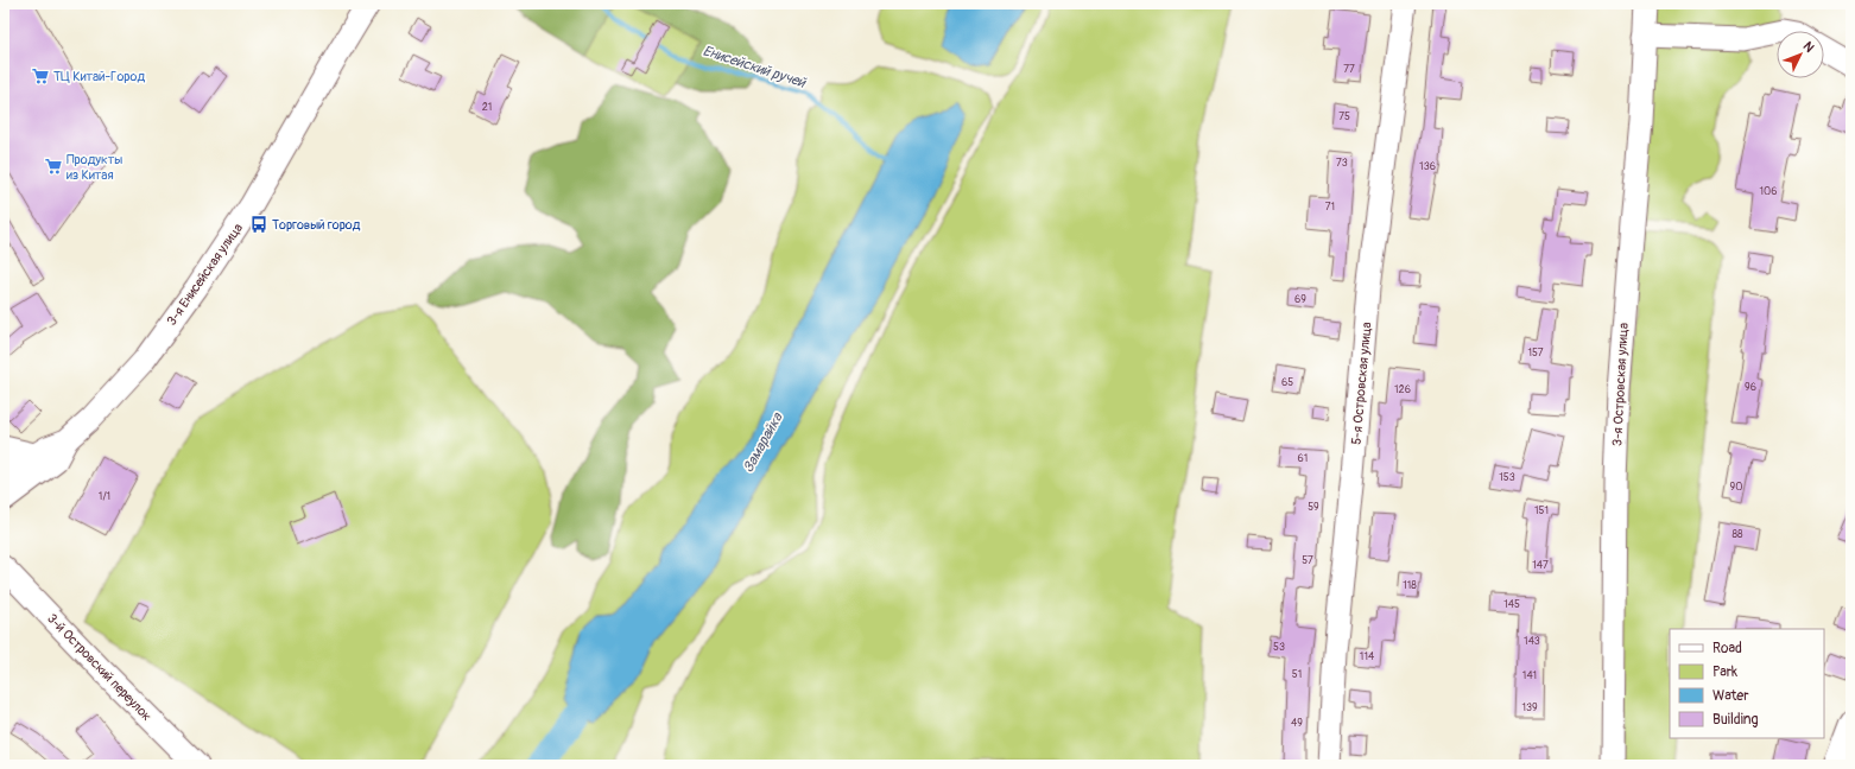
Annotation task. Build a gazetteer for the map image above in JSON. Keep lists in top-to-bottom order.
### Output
{
  "streets": {
    "street": [
      "3-я Енисейская улица",
      "5-я Островская улица",
      "3-я Островская улица",
      "3-й Островский переулок"
    ]
  },
  "water": ["Енисейский ручей", "Замарайка"],
  "places": {
    "supermarket": ["ТЦ Китай-Город", "Продукты из Китая"],
    "bus stop": ["Торговый город"]
  },
  "house_numbers": [
    "77",
    "21",
    "75",
    "73",
    "136",
    "106",
    "71",
    "69",
    "157",
    "65",
    "96",
    "126",
    "61",
    "153",
    "90",
    "1/1",
    "59",
    "151",
    "88",
    "57",
    "147",
    "118",
    "145",
    "143",
    "53",
    "114",
    "51",
    "141",
    "139",
    "49"
  ],
  "legend": [
    "Road",
    "Park",
    "Water",
    "Building"
  ],
  "north": "top right"
}
